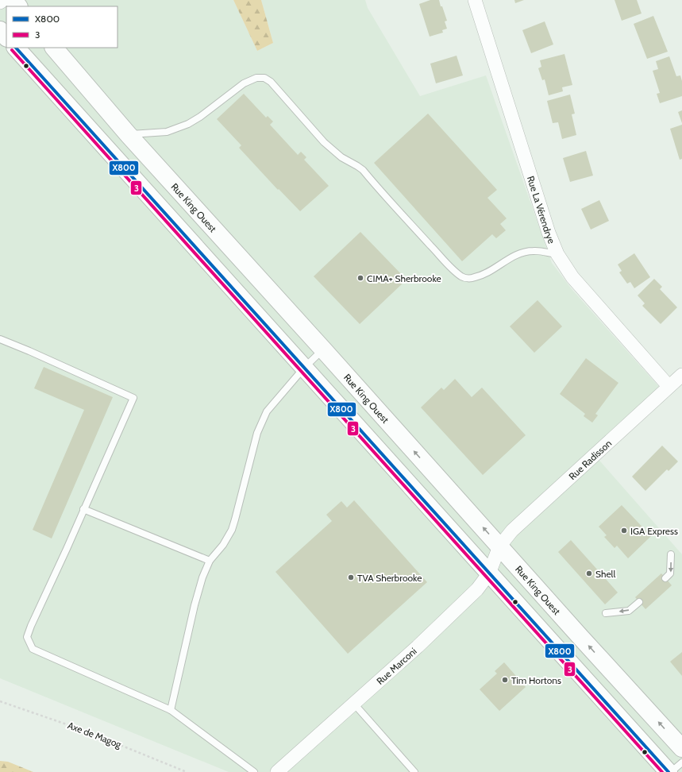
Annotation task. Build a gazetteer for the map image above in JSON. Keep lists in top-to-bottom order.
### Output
{
  "streets": {
    "main road": ["Rue King Ouest"],
    "street": ["Rue La Vérendrye", "Rue Radisson", "Rue Marconi"],
    "path": ["Axe de Magog"]
  },
  "crossings": [
    ["Rue King Ouest", "Rue Radisson"],
    ["Rue King Ouest", "Rue Marconi"],
    ["Rue La Vérendrye", "Rue Radisson"],
    ["Rue Radisson", "Rue Marconi"]
  ],
  "places": [
    "CIMA+ Sherbrooke",
    "IGA Express",
    "Shell",
    "TVA Sherbrooke",
    "Tim Hortons"
  ],
  "lines": ["transit line X800", "transit line 3"],
  "legend": ["X800", "3"]
}
